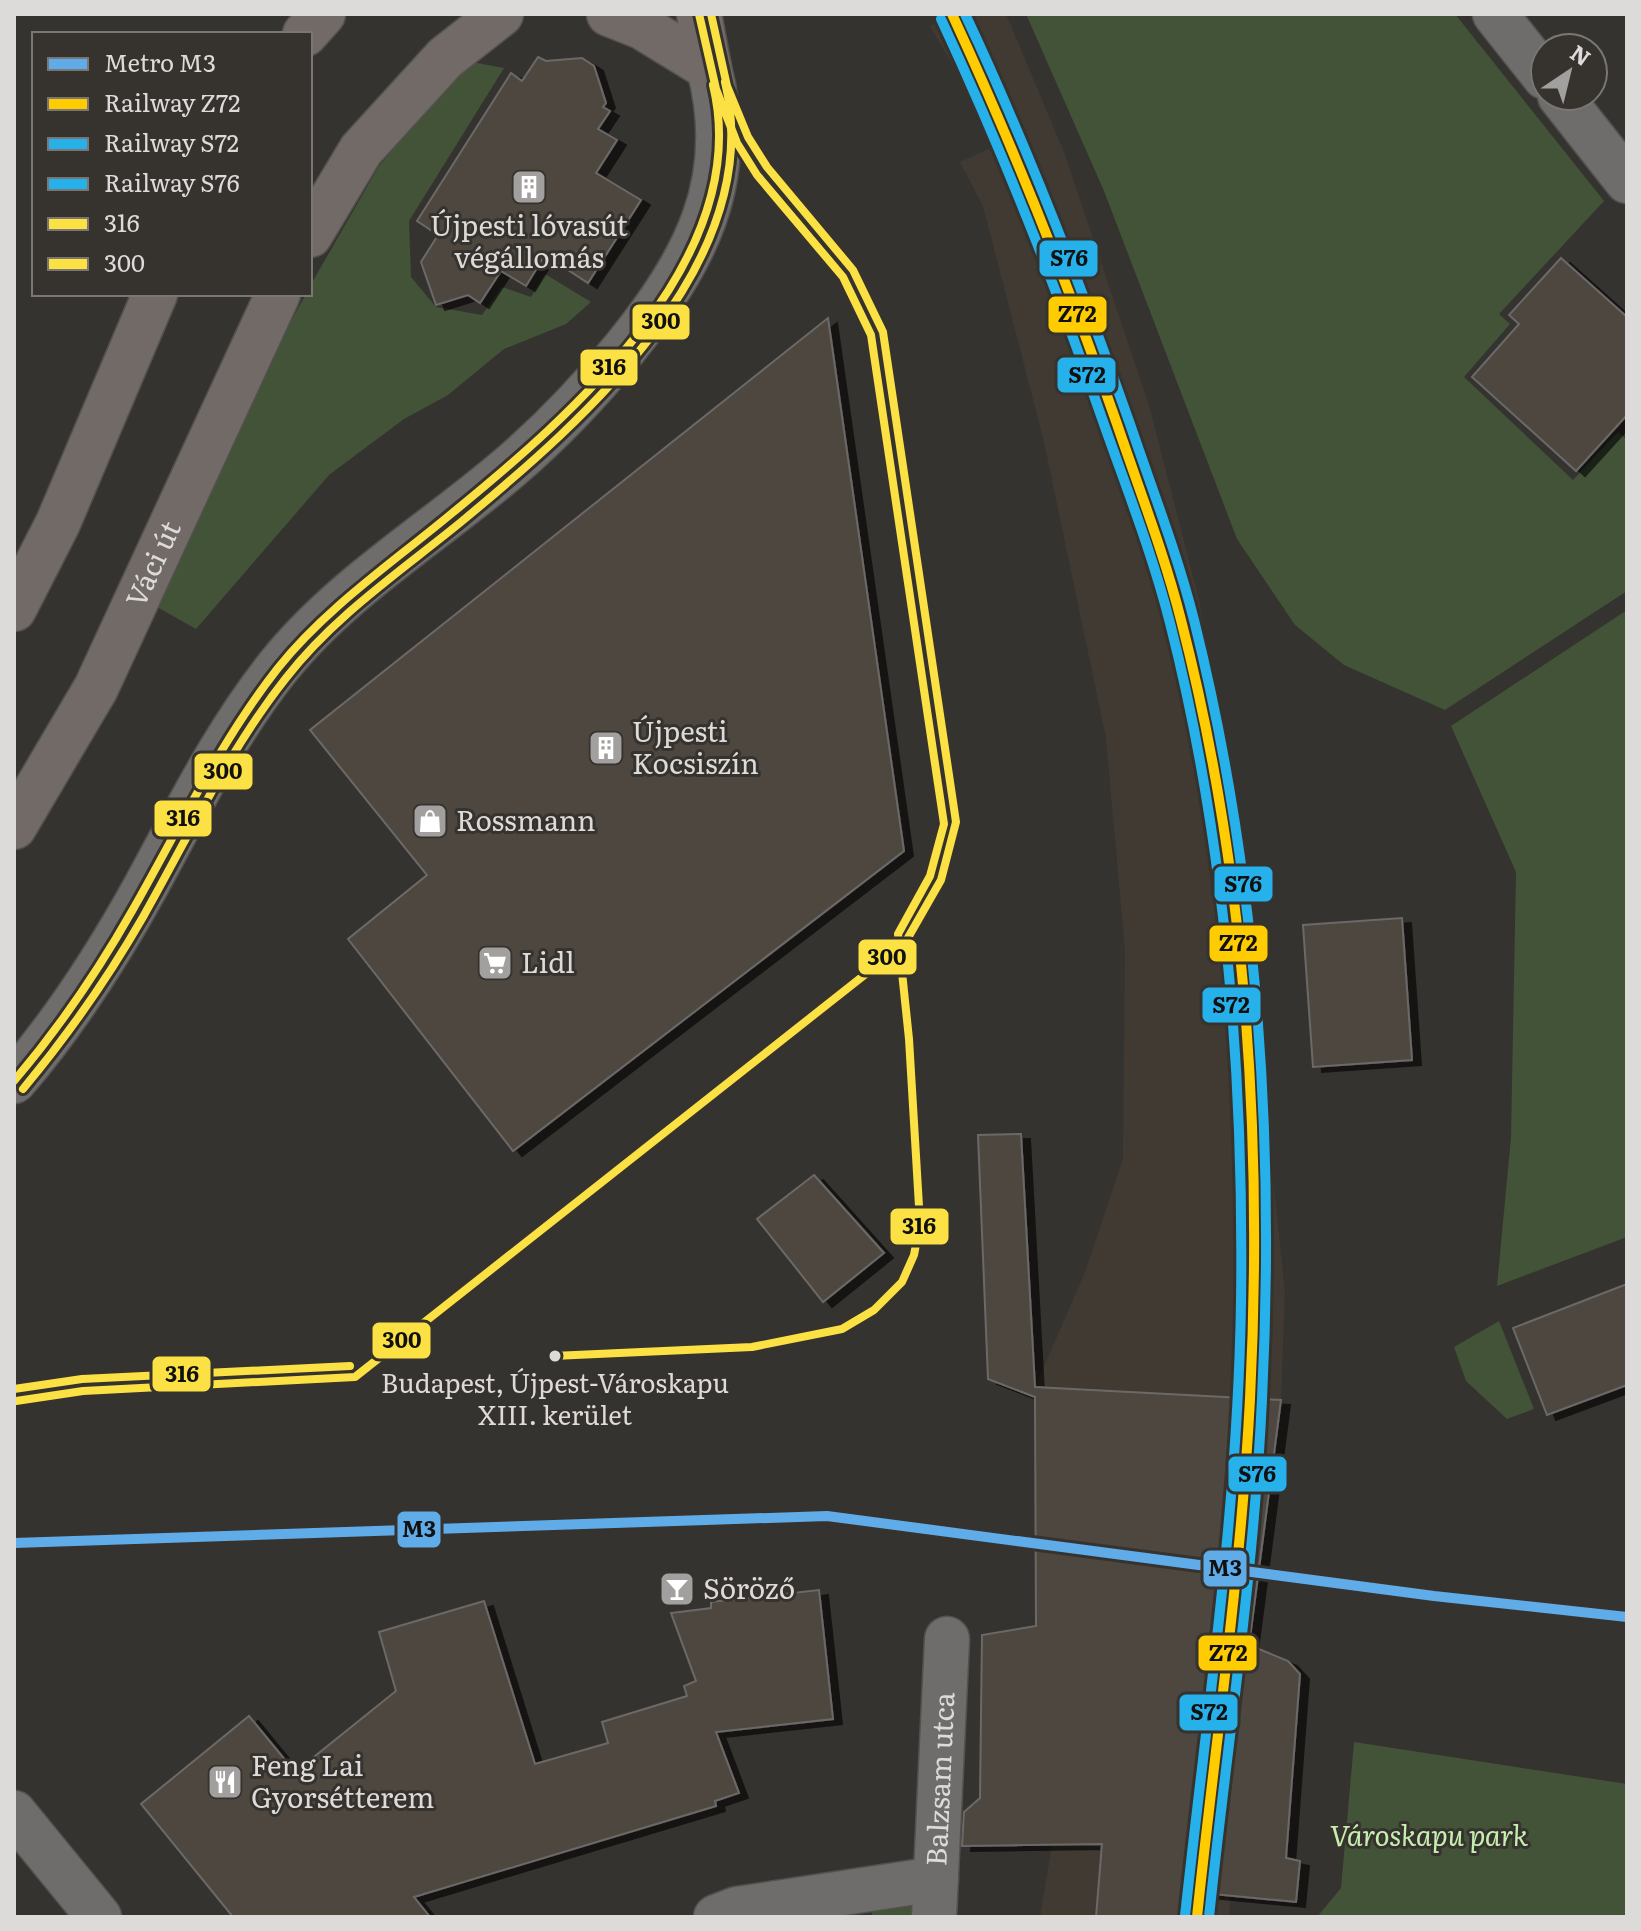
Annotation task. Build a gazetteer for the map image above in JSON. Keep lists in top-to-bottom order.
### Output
{
  "streets": {
    "main road": ["Váci út"],
    "street": ["Balzsam utca"]
  },
  "parks": ["Városkapu park"],
  "places": {
    "building": ["Újpesti lóvasút végállomás", "Újpesti Kocsiszín"],
    "shop": ["Rossmann"],
    "supermarket": ["Lidl"],
    "other": ["Budapest, Újpest-Városkapu XIII. kerület"],
    "bar": ["Söröző"],
    "restaurant": ["Feng Lai Gyorsétterem"]
  },
  "lines": [
    "rail line Z72",
    "rail line S76",
    "transit line 316",
    "transit line 300",
    "rail line S72",
    "metro line M3"
  ],
  "legend": [
    "Metro M3",
    "Railway Z72",
    "Railway S72",
    "Railway S76",
    "316",
    "300"
  ],
  "north": "top right"
}
